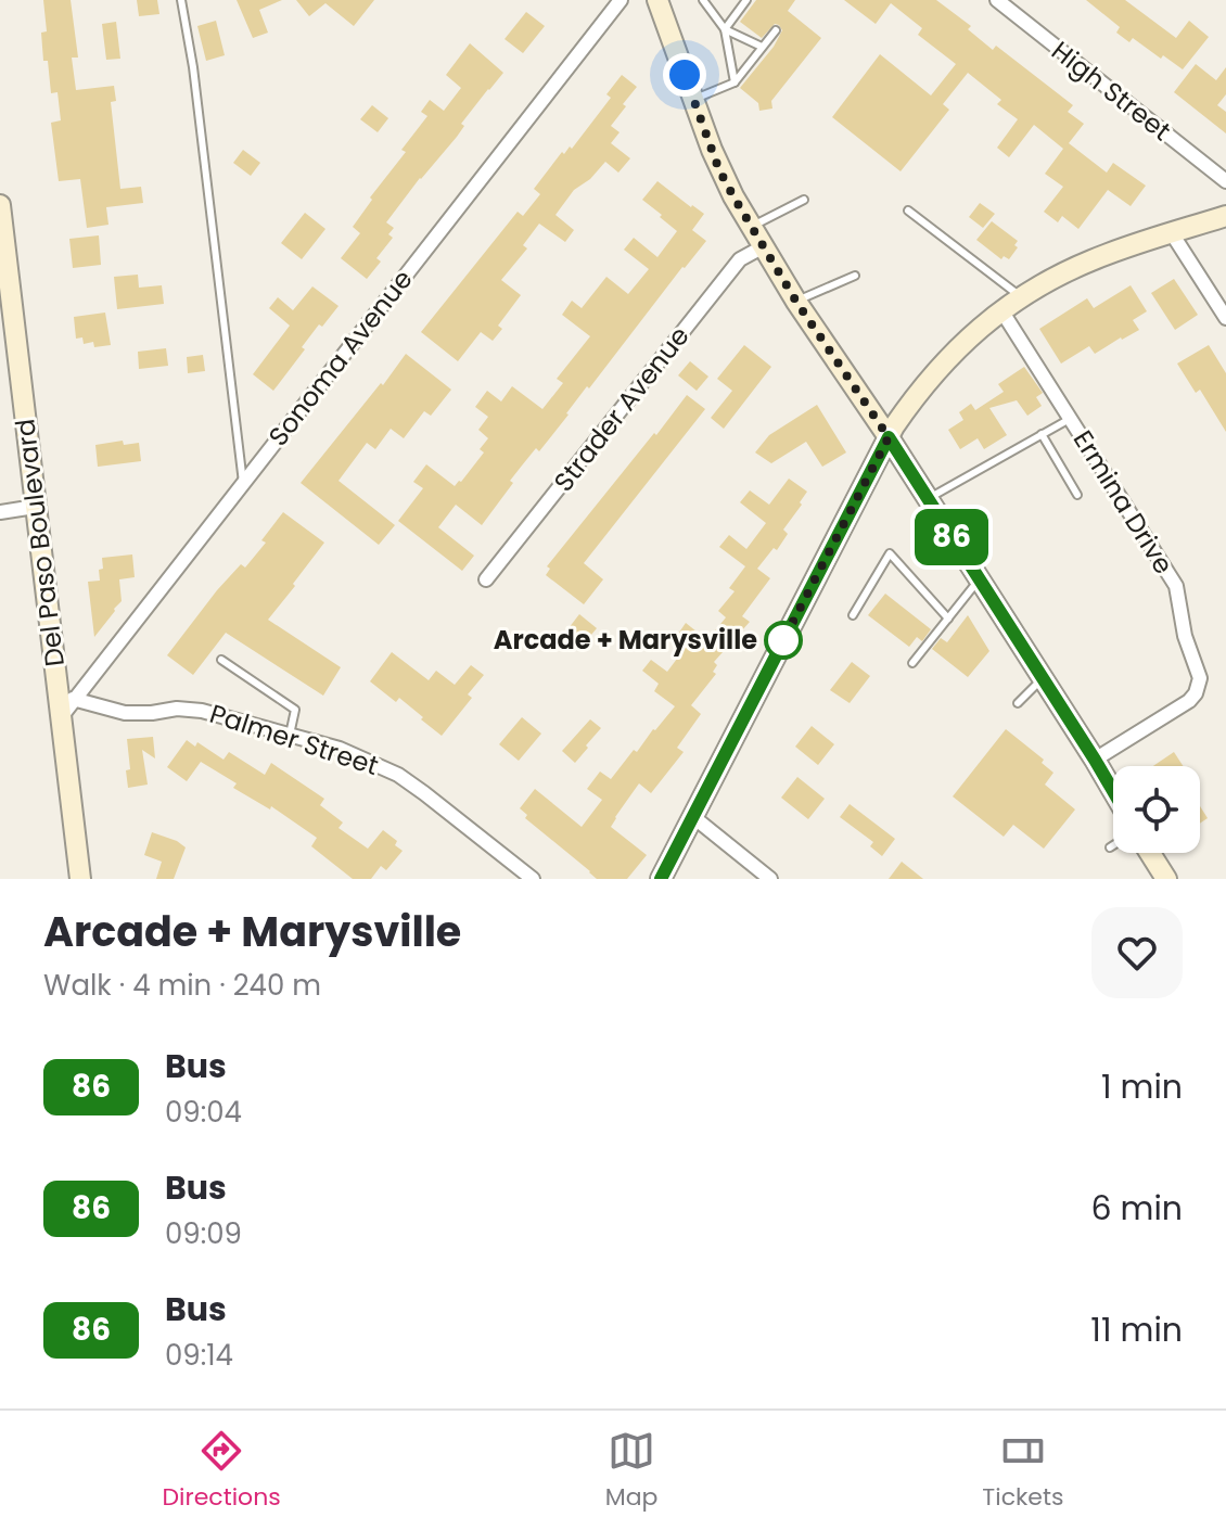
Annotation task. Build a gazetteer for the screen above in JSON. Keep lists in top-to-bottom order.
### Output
{
  "streets": {
    "main road": ["Del Paso Boulevard"],
    "street": [
      "High Street",
      "Sonoma Avenue",
      "Strader Avenue",
      "Ermina Drive",
      "Palmer Street"
    ]
  },
  "crossings": [
    ["Sonoma Avenue", "Del Paso Boulevard"],
    ["Sonoma Avenue", "Palmer Street"]
  ],
  "places": ["Arcade + Marysville"],
  "lines": ["bus line 86"],
  "page": {
    "on_map": "86",
    "heading": ["Arcade + Marysville", "Walk · 4 min · 240 m"],
    "list": [
      {
        "mark": "86",
        "name": "Bus",
        "note": "09:04",
        "value": "1 min"
      },
      {
        "mark": "86",
        "name": "Bus",
        "note": "09:09",
        "value": "6 min"
      },
      {
        "mark": "86",
        "name": "Bus",
        "note": "09:14",
        "value": "11 min"
      }
    ],
    "tabs": ["Directions", "Map", "Tickets"]
  }
}
